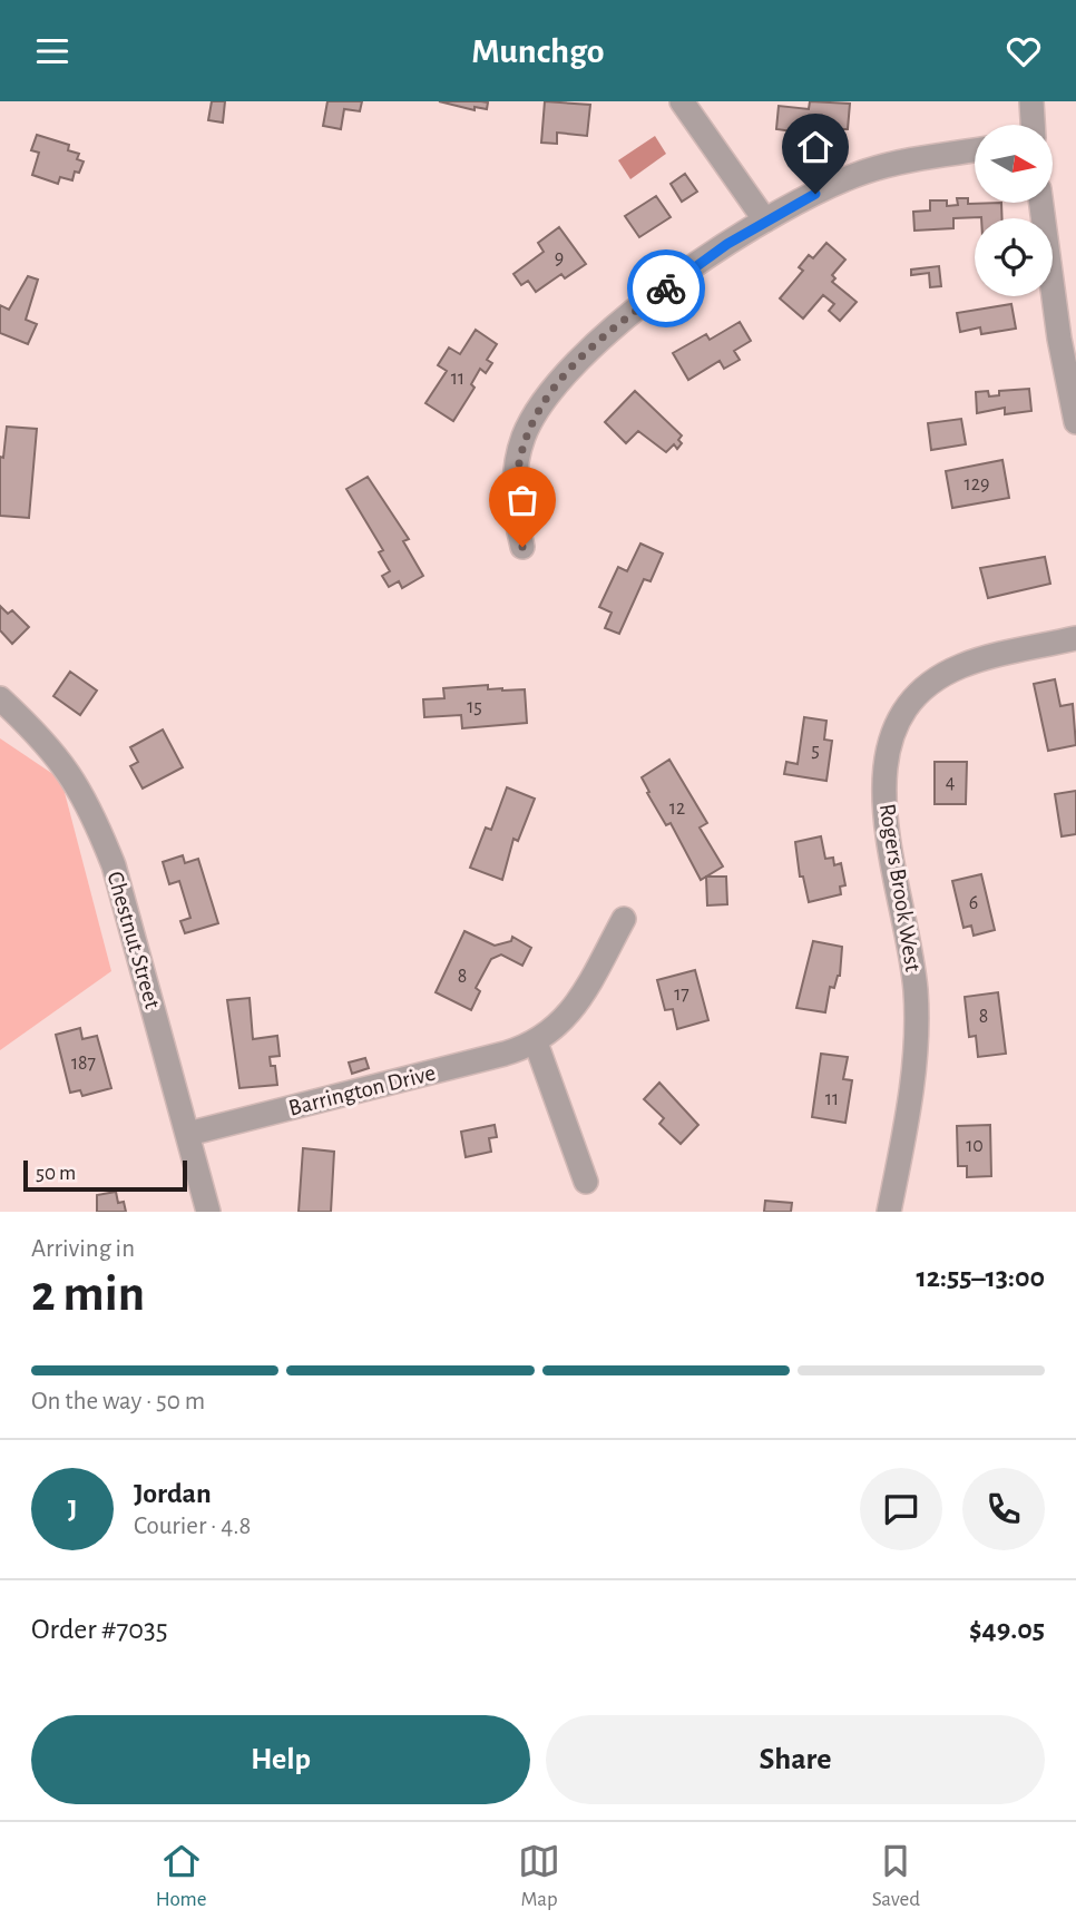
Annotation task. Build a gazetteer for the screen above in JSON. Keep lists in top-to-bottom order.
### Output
{
  "streets": {
    "street": ["Rogers Brook West", "Chestnut Street", "Barrington Drive"]
  },
  "crossings": [
    ["Chestnut Street", "Barrington Drive"]
  ],
  "house_numbers": [
    "9",
    "11",
    "129",
    "15",
    "5",
    "4",
    "12",
    "6",
    "8",
    "17",
    "8",
    "187",
    "11",
    "10"
  ],
  "scale_bar": "50 m",
  "north": "right",
  "page": {
    "header": "Munchgo",
    "scale": "50 m",
    "heading": ["2 min", "Arriving in", "12:55–13:00"],
    "panel": [
      "Jordan",
      "Courier · 4.8",
      "Order #7035",
      "$49.05"
    ],
    "bar": "On the way · 50 m",
    "round": "J",
    "buttons": ["Help", "Share"],
    "tabs": ["Home", "Map", "Saved"]
  }
}
